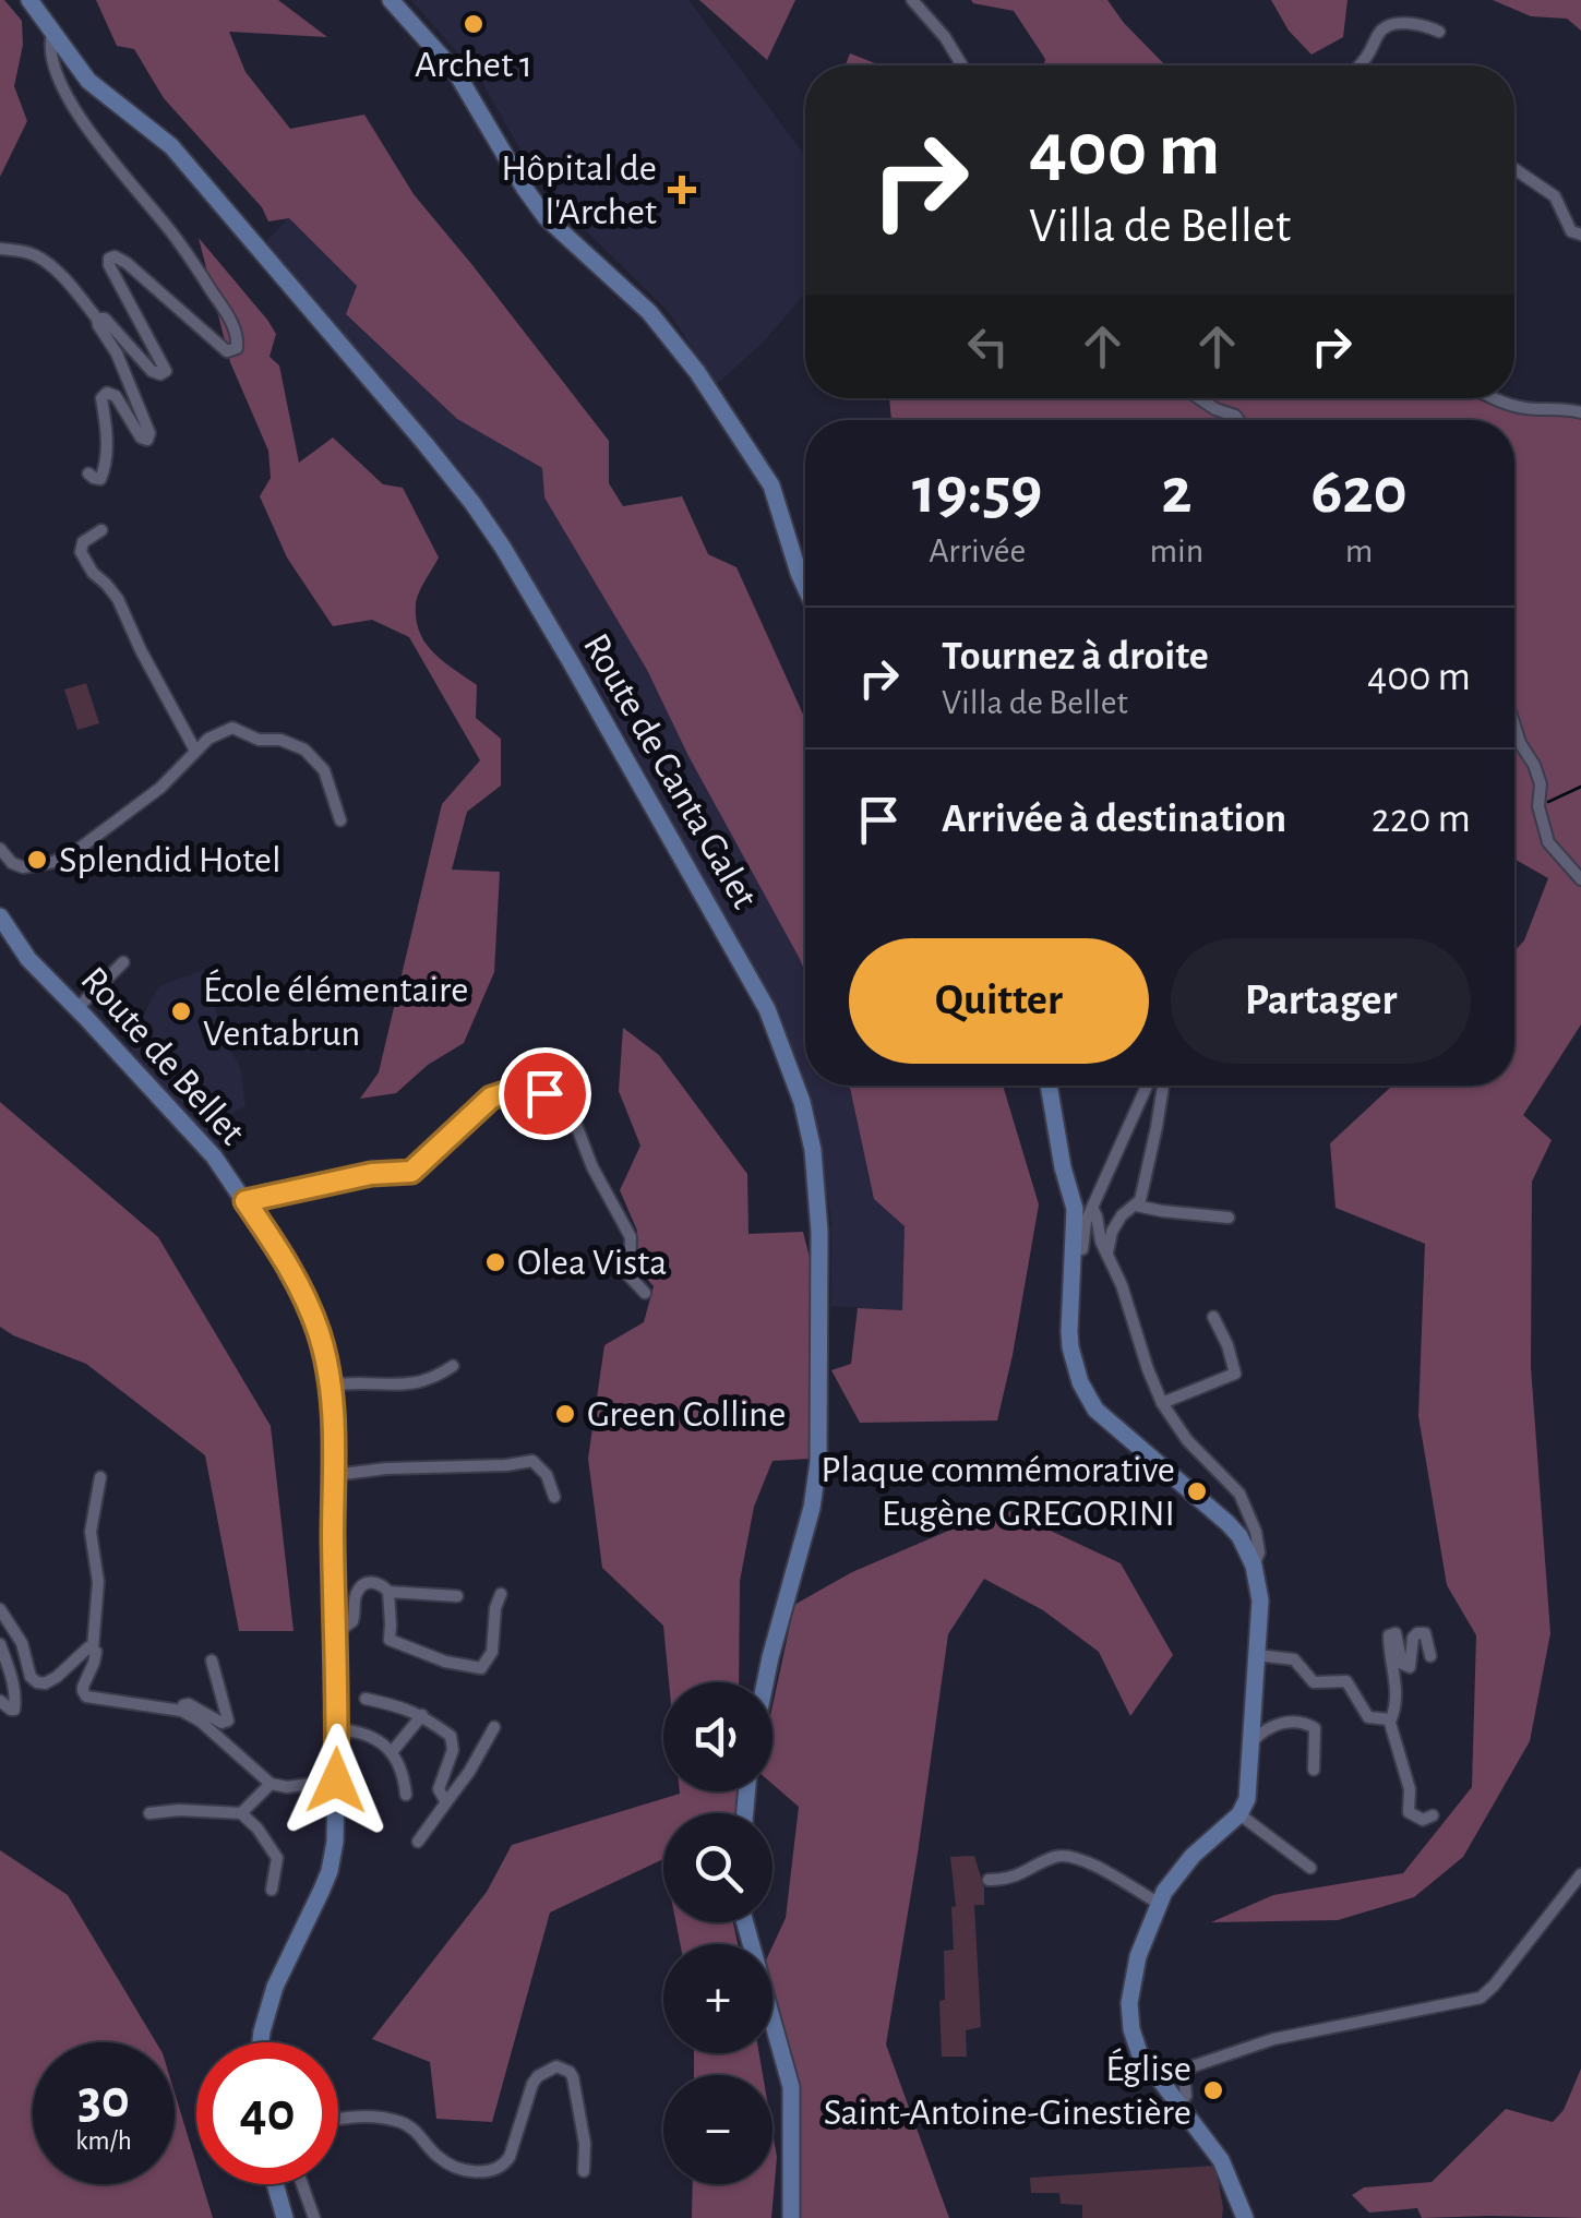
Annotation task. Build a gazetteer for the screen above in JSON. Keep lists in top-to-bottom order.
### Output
{
  "streets": {
    "street": ["Route de Canta Galet", "Route de Bellet"]
  },
  "places": {
    "other": [
      "Archet 1",
      "Splendid Hotel",
      "École élémentaire Ventabrun",
      "Olea Vista",
      "Green Colline",
      "Plaque commémorative Eugène GREGORINI",
      "Église Saint-Antoine-Ginestière"
    ],
    "health": ["Hôpital de l'Archet"]
  },
  "page": {
    "turn": ["400 m", "Villa de Bellet"],
    "eta": [
      "19:59",
      "Arrivée",
      "2",
      "min",
      "620",
      "m"
    ],
    "list": [
      {
        "name": "Tournez à droite",
        "note": "Villa de Bellet",
        "value": "400 m"
      },
      {
        "name": "Arrivée à destination",
        "value": "220 m"
      }
    ],
    "buttons": ["Quitter", "Partager"],
    "map_buttons": ["+", "−"],
    "speed": "30 km/h",
    "limit": "40"
  }
}
